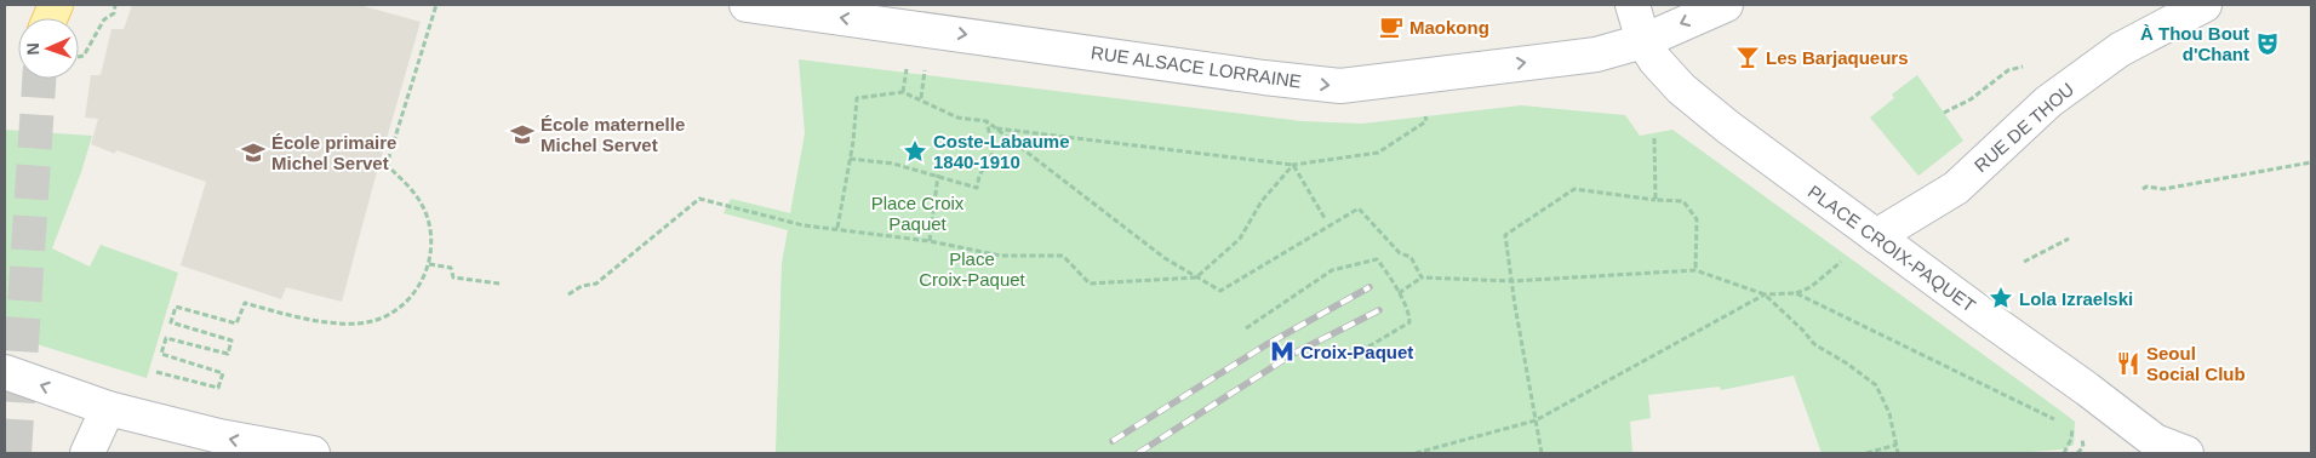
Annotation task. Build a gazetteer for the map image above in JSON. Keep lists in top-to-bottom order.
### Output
{
  "streets": {
    "street": ["RUE ALSACE LORRAINE", "RUE DE THOU", "PLACE CROIX-PAQUET"]
  },
  "crossings": [
    ["RUE ALSACE LORRAINE", "PLACE CROIX-PAQUET"],
    ["RUE DE THOU", "PLACE CROIX-PAQUET"]
  ],
  "parks": ["Place Croix Paquet", "Place Croix-Paquet"],
  "places": {
    "cafe": ["Maokong"],
    "theatre": ["À Thou Bout d'Chant"],
    "bar": ["Les Barjaqueurs"],
    "school or university": ["École maternelle Michel Servet", "École primaire Michel Servet"],
    "place": ["Coste-Labaume 1840-1910", "Lola Izraelski"],
    "metro station": ["Croix-Paquet"],
    "restaurant": ["Seoul Social Club"]
  },
  "north": "left"
}
